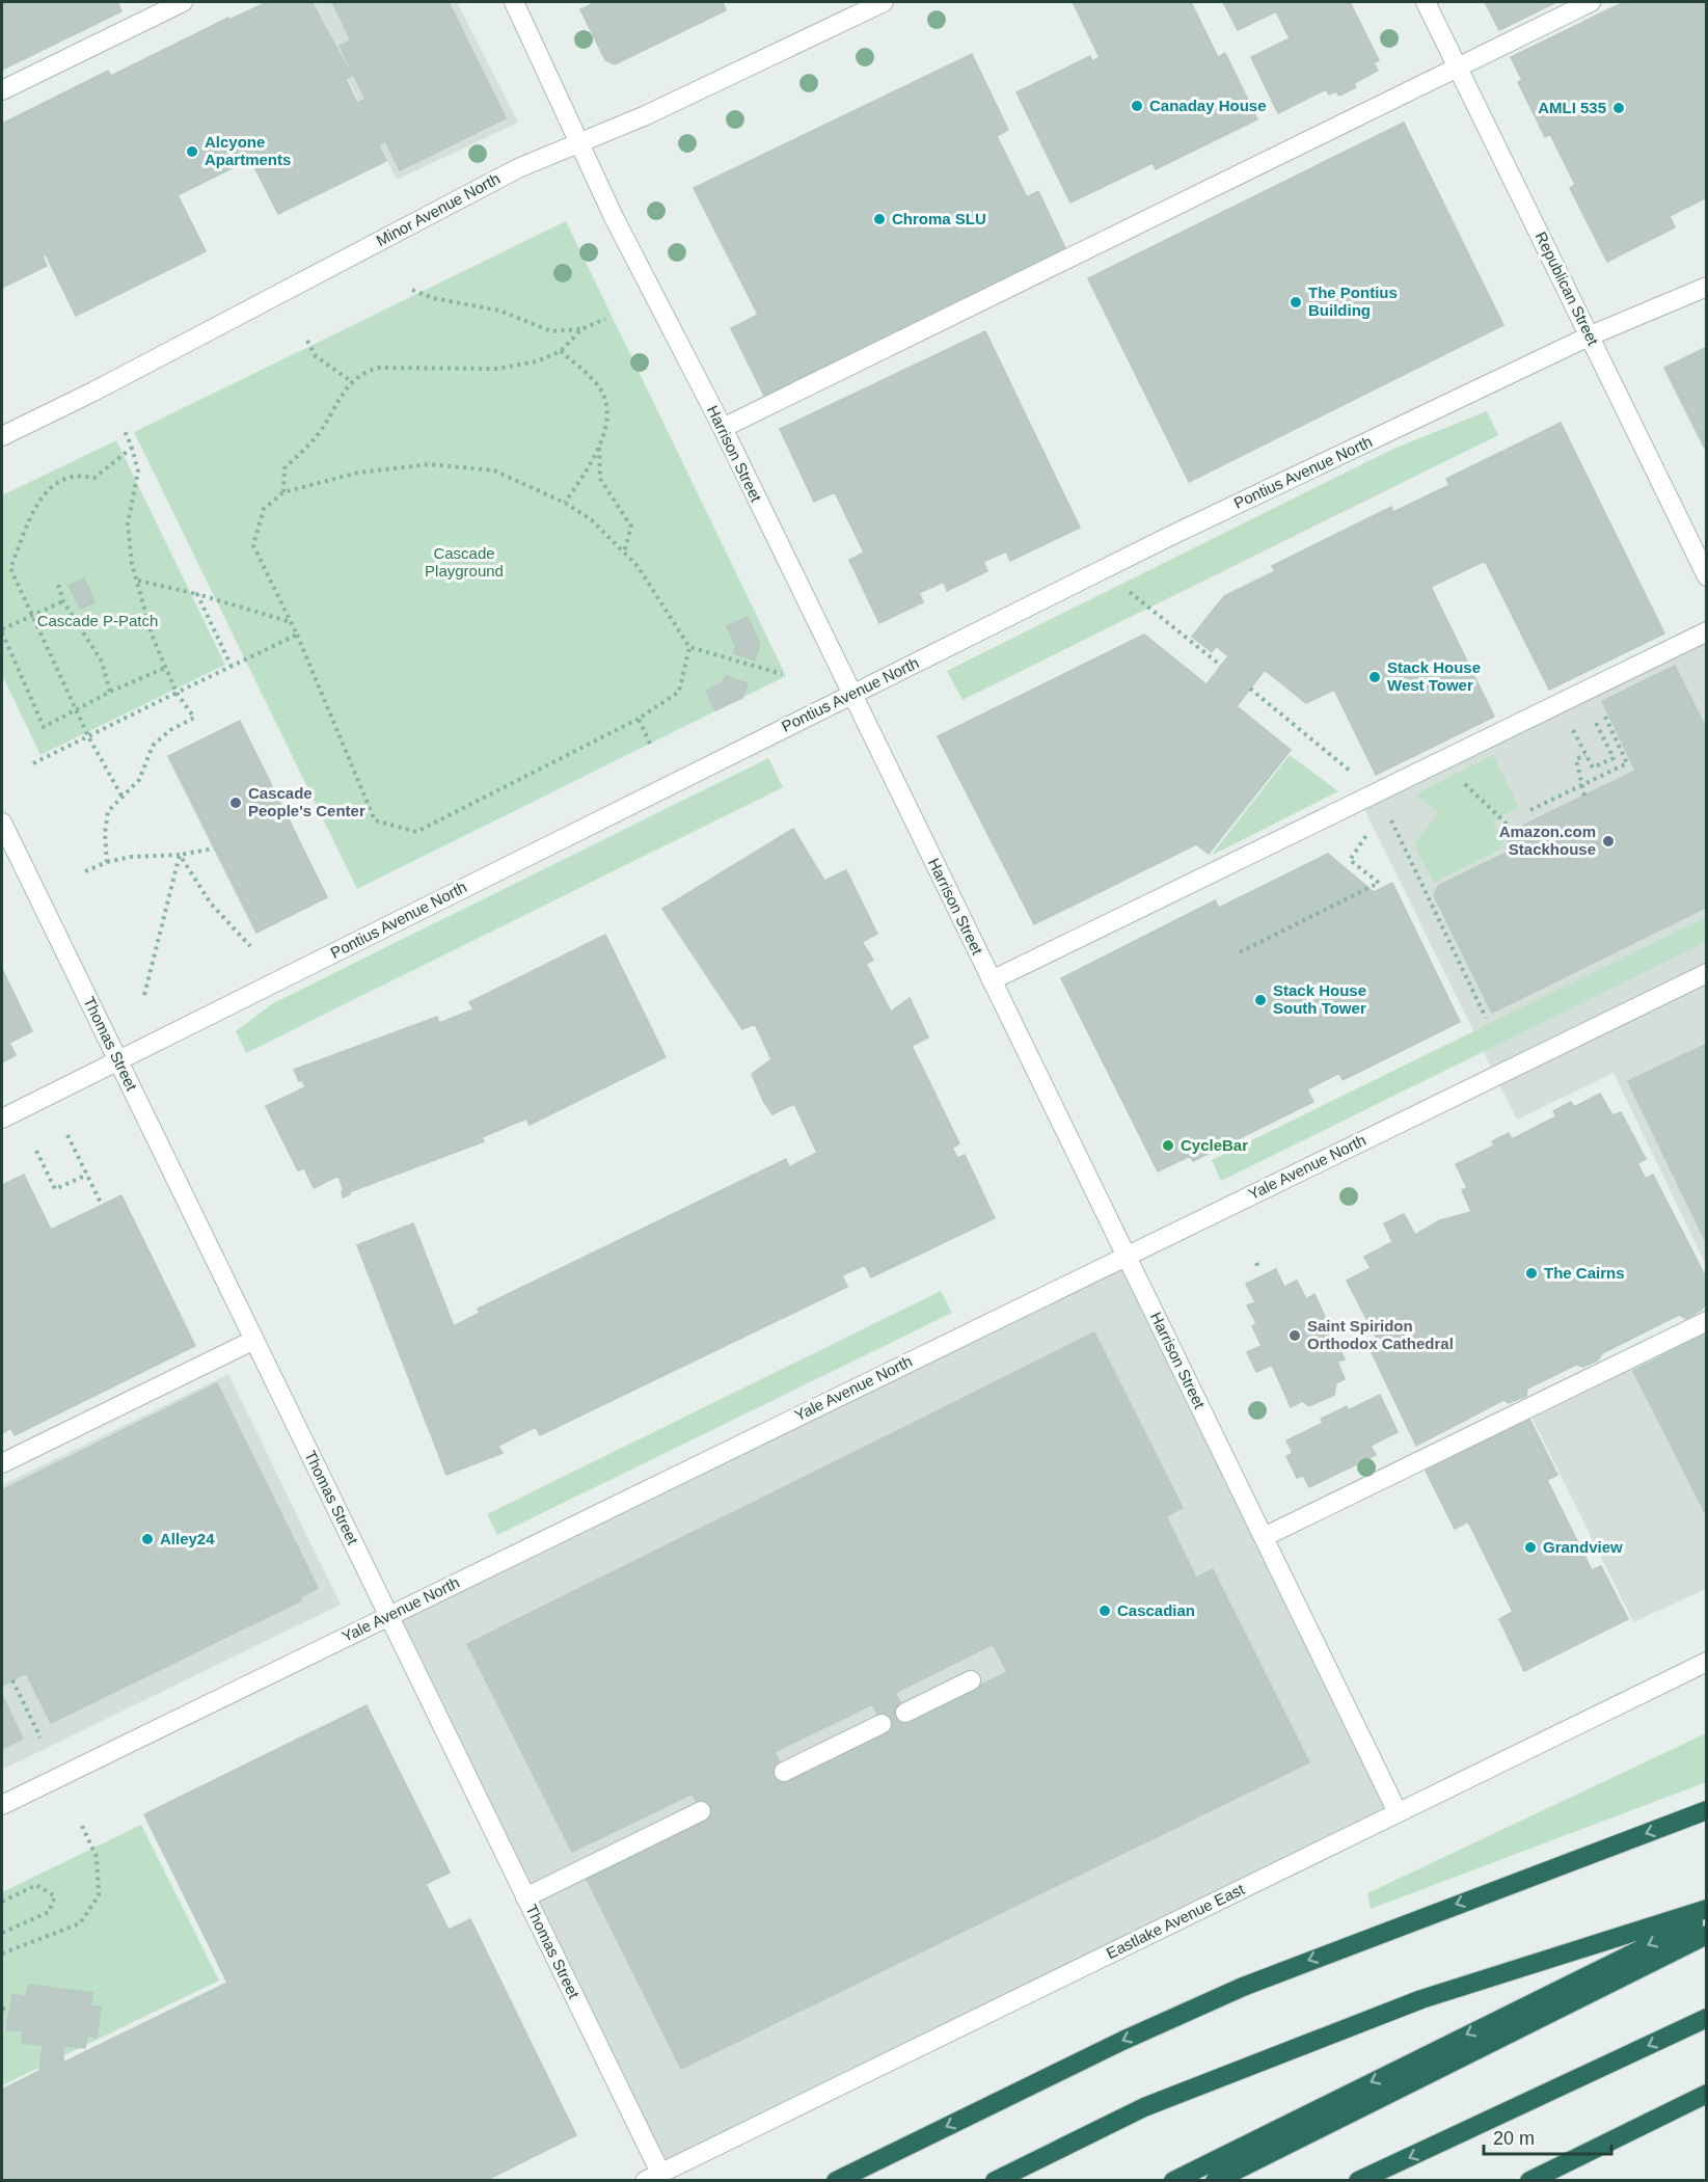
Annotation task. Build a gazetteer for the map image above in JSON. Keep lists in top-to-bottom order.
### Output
{
  "streets": {
    "street": [
      "Minor Avenue North",
      "Republican Street",
      "Harrison Street",
      "Pontius Avenue North",
      "Thomas Street",
      "Yale Avenue North",
      "Eastlake Avenue East"
    ]
  },
  "crossings": [
    ["Minor Avenue North", "Harrison Street"],
    ["Republican Street", "Pontius Avenue North"],
    ["Harrison Street", "Pontius Avenue North"],
    ["Harrison Street", "Yale Avenue North"],
    ["Harrison Street", "Eastlake Avenue East"],
    ["Pontius Avenue North", "Thomas Street"],
    ["Thomas Street", "Yale Avenue North"],
    ["Thomas Street", "Eastlake Avenue East"]
  ],
  "parks": ["Cascade Playground", "Cascade P-Patch"],
  "places": [
    "Canaday House",
    "AMLI 535",
    "Alcyone Apartments",
    "Chroma SLU",
    "The Pontius Building",
    "Stack House West Tower",
    "Cascade People's Center",
    "Amazon.com Stackhouse",
    "Stack House South Tower",
    "CycleBar",
    "The Cairns",
    "Saint Spiridon Orthodox Cathedral",
    "Alley24",
    "Grandview",
    "Cascadian"
  ],
  "scale_bar": "20 m"
}
